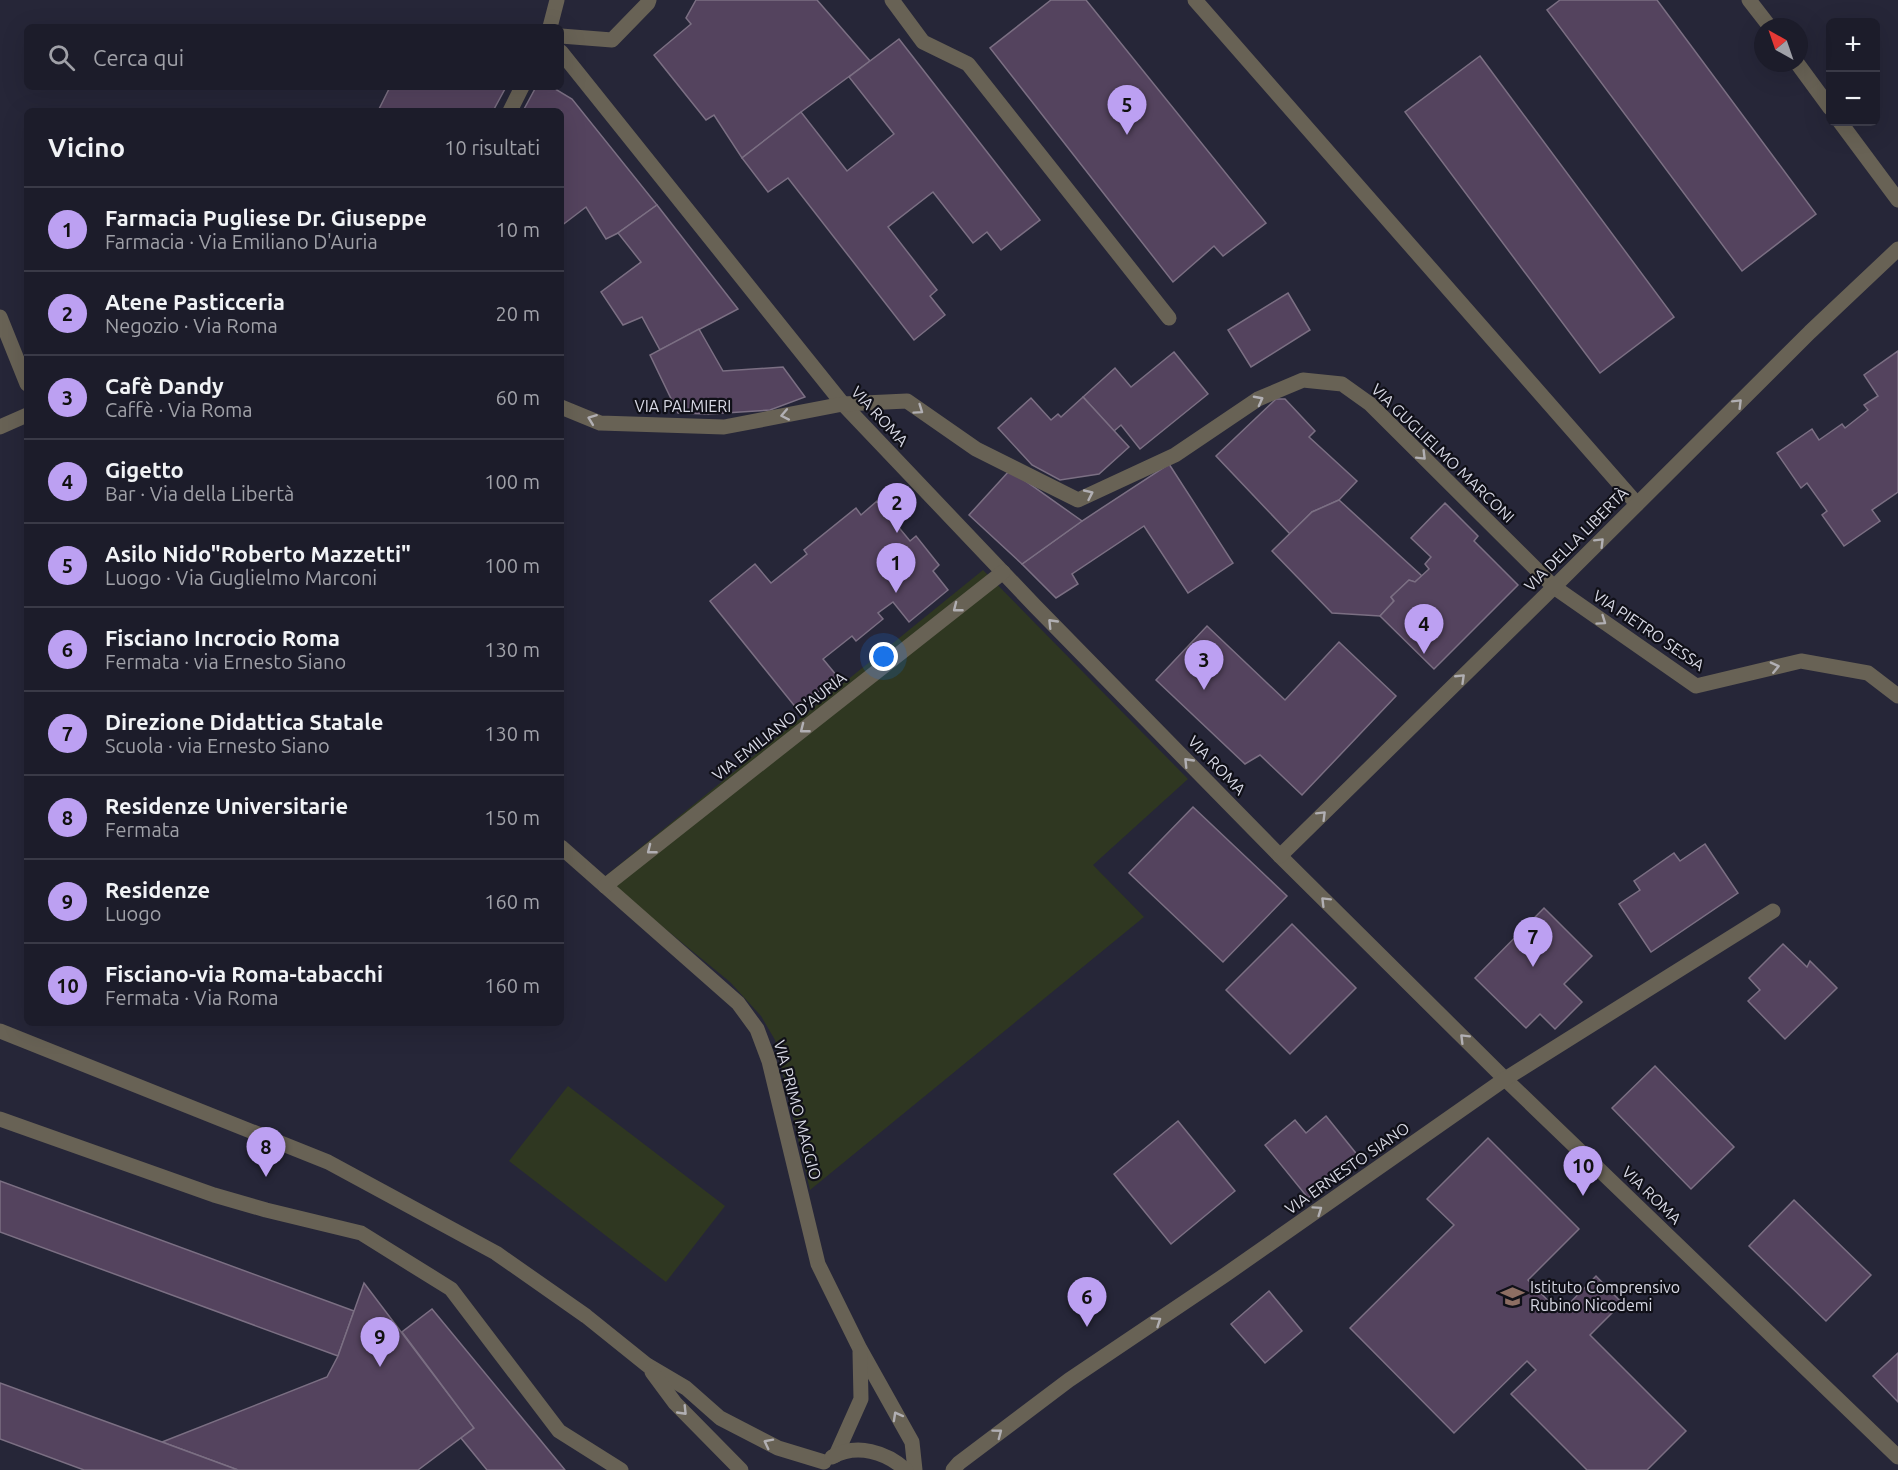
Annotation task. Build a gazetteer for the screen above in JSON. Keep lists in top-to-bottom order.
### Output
{
  "streets": {
    "street": [
      "VIA PALMIERI",
      "VIA ROMA",
      "VIA GUGLIELMO MARCONI",
      "VIA DELLA LIBERTÀ",
      "VIA PIETRO SESSA",
      "VIA EMILIANO D'AURIA",
      "VIA PRIMO MAGGIO",
      "VIA ERNESTO SIANO"
    ]
  },
  "crossings": [
    ["VIA PALMIERI", "VIA ROMA"],
    ["VIA PALMIERI", "VIA GUGLIELMO MARCONI"],
    ["VIA ROMA", "VIA GUGLIELMO MARCONI"],
    ["VIA ROMA", "VIA DELLA LIBERTÀ"],
    ["VIA ROMA", "VIA EMILIANO D'AURIA"],
    ["VIA ROMA", "VIA ERNESTO SIANO"],
    ["VIA GUGLIELMO MARCONI", "VIA DELLA LIBERTÀ"],
    ["VIA GUGLIELMO MARCONI", "VIA PIETRO SESSA"],
    ["VIA DELLA LIBERTÀ", "VIA PIETRO SESSA"],
    ["VIA EMILIANO D'AURIA", "VIA PRIMO MAGGIO"]
  ],
  "one_way": [
    "VIA PALMIERI",
    "VIA ROMA",
    "VIA GUGLIELMO MARCONI",
    "VIA DELLA LIBERTÀ",
    "VIA PIETRO SESSA",
    "VIA EMILIANO D'AURIA",
    "VIA ERNESTO SIANO"
  ],
  "places": {
    "school or university": ["Istituto Comprensivo Rubino Nicodemi"]
  },
  "north": "top left",
  "page": {
    "map_buttons": ["+", "−"],
    "search": "Cerca qui",
    "pins": [
      "5",
      "2",
      "1",
      "4",
      "3",
      "7",
      "8",
      "10",
      "6",
      "9"
    ],
    "heading": ["Vicino", "10 risultati"],
    "list": [
      {
        "mark": "1",
        "name": "Farmacia Pugliese Dr. Giuseppe",
        "note": "Farmacia · Via Emiliano D'Auria",
        "value": "10 m"
      },
      {
        "mark": "2",
        "name": "Atene Pasticceria",
        "note": "Negozio · Via Roma",
        "value": "20 m"
      },
      {
        "mark": "3",
        "name": "Cafè Dandy",
        "note": "Caffè · Via Roma",
        "value": "60 m"
      },
      {
        "mark": "4",
        "name": "Gigetto",
        "note": "Bar · Via della Libertà",
        "value": "100 m"
      },
      {
        "mark": "5",
        "name": "Asilo Nido\"Roberto Mazzetti\"",
        "note": "Luogo · Via Guglielmo Marconi",
        "value": "100 m"
      },
      {
        "mark": "6",
        "name": "Fisciano Incrocio Roma",
        "note": "Fermata · via Ernesto Siano",
        "value": "130 m"
      },
      {
        "mark": "7",
        "name": "Direzione Didattica Statale",
        "note": "Scuola · via Ernesto Siano",
        "value": "130 m"
      },
      {
        "mark": "8",
        "name": "Residenze Universitarie",
        "note": "Fermata",
        "value": "150 m"
      },
      {
        "mark": "9",
        "name": "Residenze",
        "note": "Luogo",
        "value": "160 m"
      },
      {
        "mark": "10",
        "name": "Fisciano-via Roma-tabacchi",
        "note": "Fermata · Via Roma",
        "value": "160 m"
      }
    ]
  }
}
